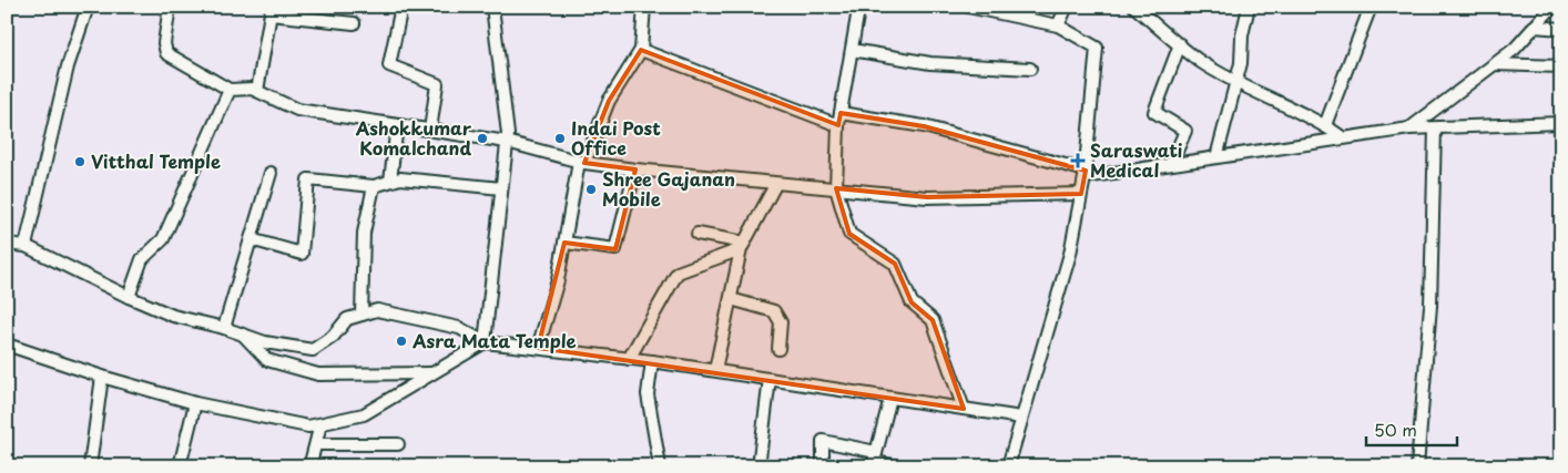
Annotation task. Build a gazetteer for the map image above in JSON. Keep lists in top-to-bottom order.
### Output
{
  "places": {
    "other": [
      "Ashokkumar Komalchand",
      "Indai Post Office",
      "Vitthal Temple",
      "Shree Gajanan Mobile",
      "Asra Mata Temple"
    ],
    "health": ["Saraswati Medical"]
  },
  "scale_bar": "50 m"
}
